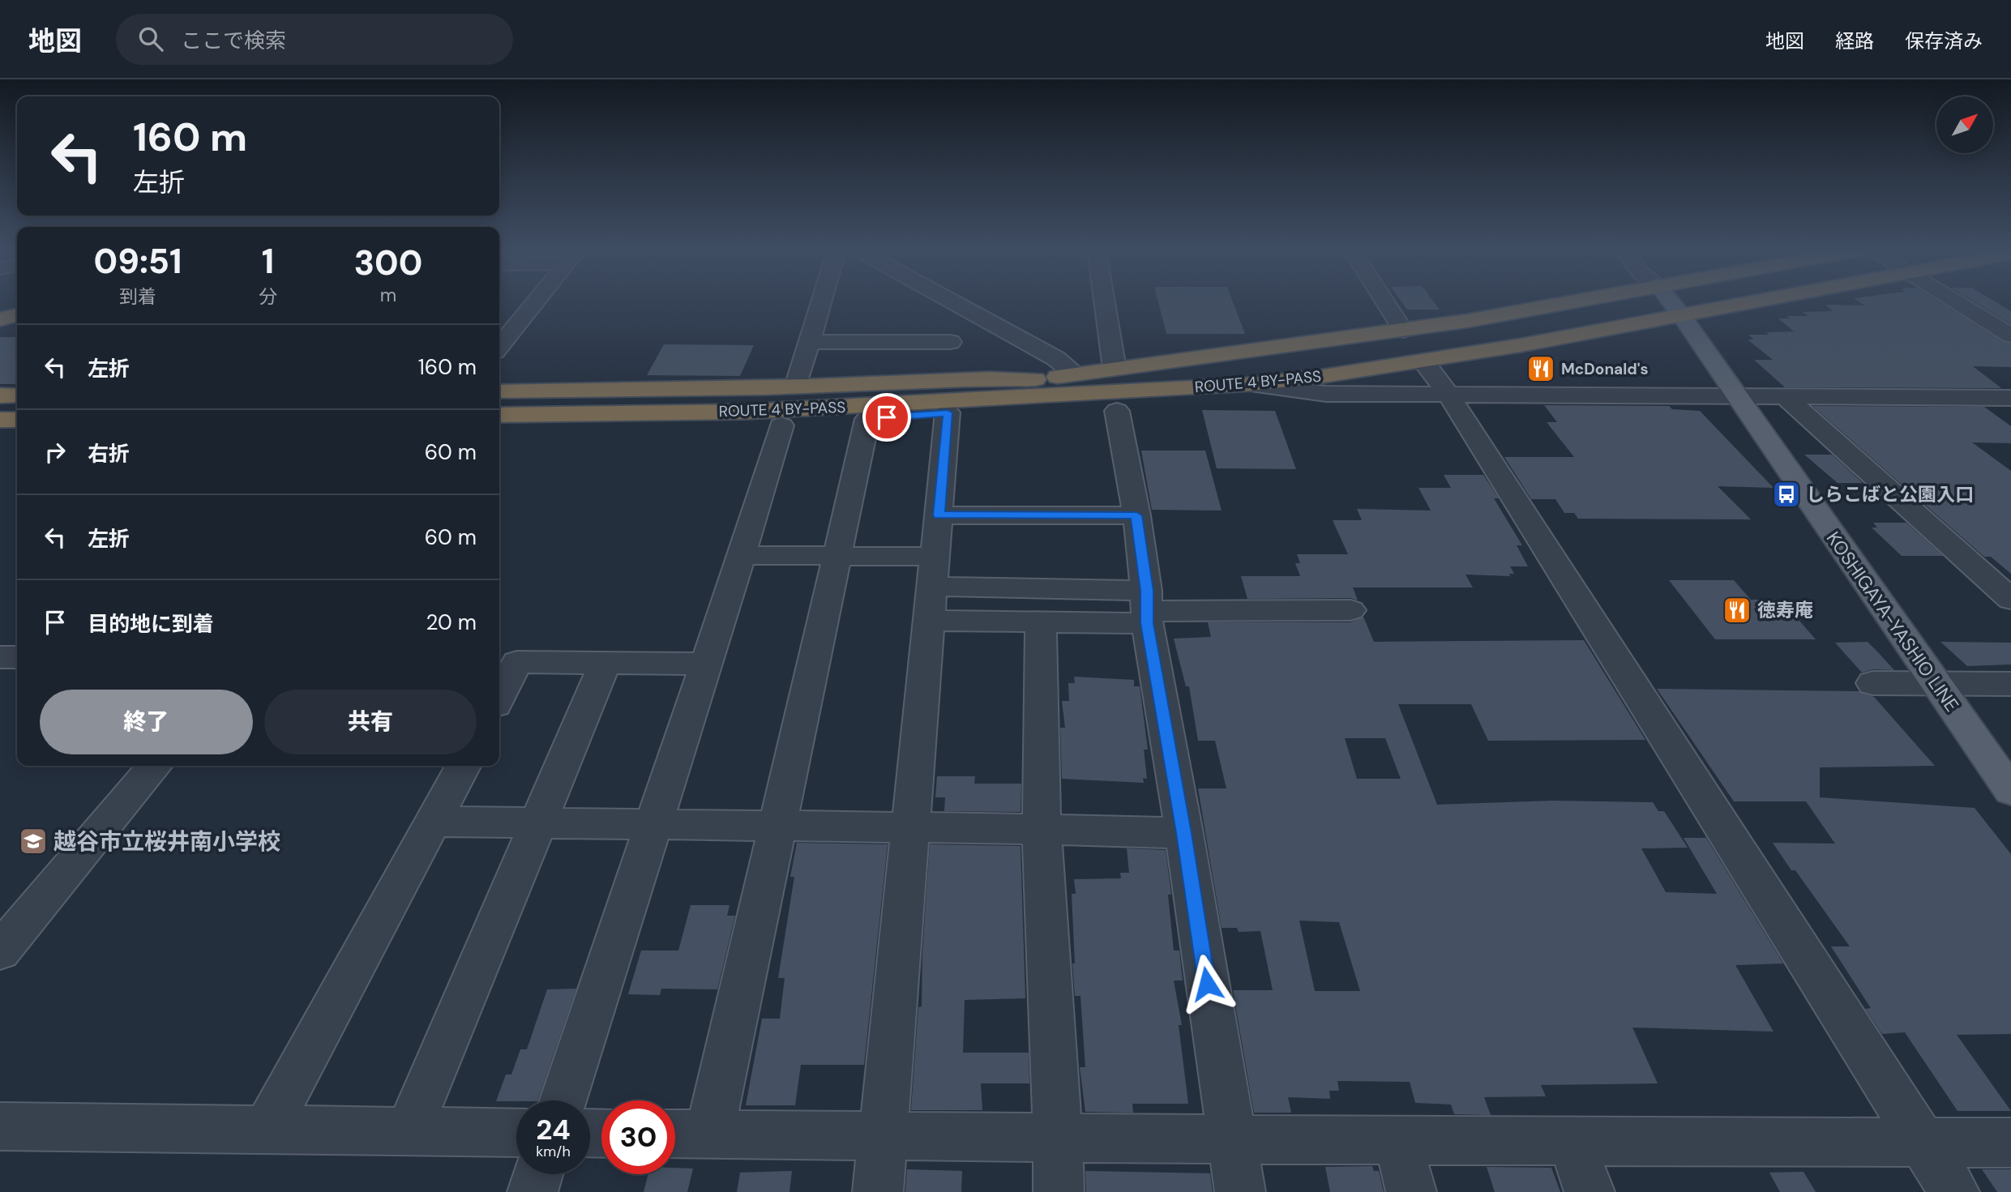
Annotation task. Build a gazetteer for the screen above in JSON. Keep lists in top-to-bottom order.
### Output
{
  "streets": {
    "highway": ["ROUTE 4 BY-PASS"],
    "main road": ["KOSHIGAYA-YASHIO LINE"]
  },
  "crossings": [
    ["ROUTE 4 BY-PASS", "KOSHIGAYA-YASHIO LINE"]
  ],
  "places": {
    "restaurant": ["McDonald's", "徳寿庵"],
    "bus stop": ["しらこばと公園入口"],
    "school or university": ["越谷市立桜井南小学校"]
  },
  "north": "top right",
  "page": {
    "header": "地図",
    "search": "ここで検索",
    "nav": ["地図", "経路", "保存済み"],
    "turn": ["160 m", "左折"],
    "eta": [
      "09:51",
      "到着",
      "1",
      "分",
      "300",
      "m"
    ],
    "list": [
      {
        "name": "左折",
        "value": "160 m"
      },
      {
        "name": "右折",
        "value": "60 m"
      },
      {
        "name": "左折",
        "value": "60 m"
      },
      {
        "name": "目的地に到着",
        "value": "20 m"
      }
    ],
    "buttons": ["終了", "共有"],
    "speed": "24 km/h",
    "limit": "30"
  }
}
